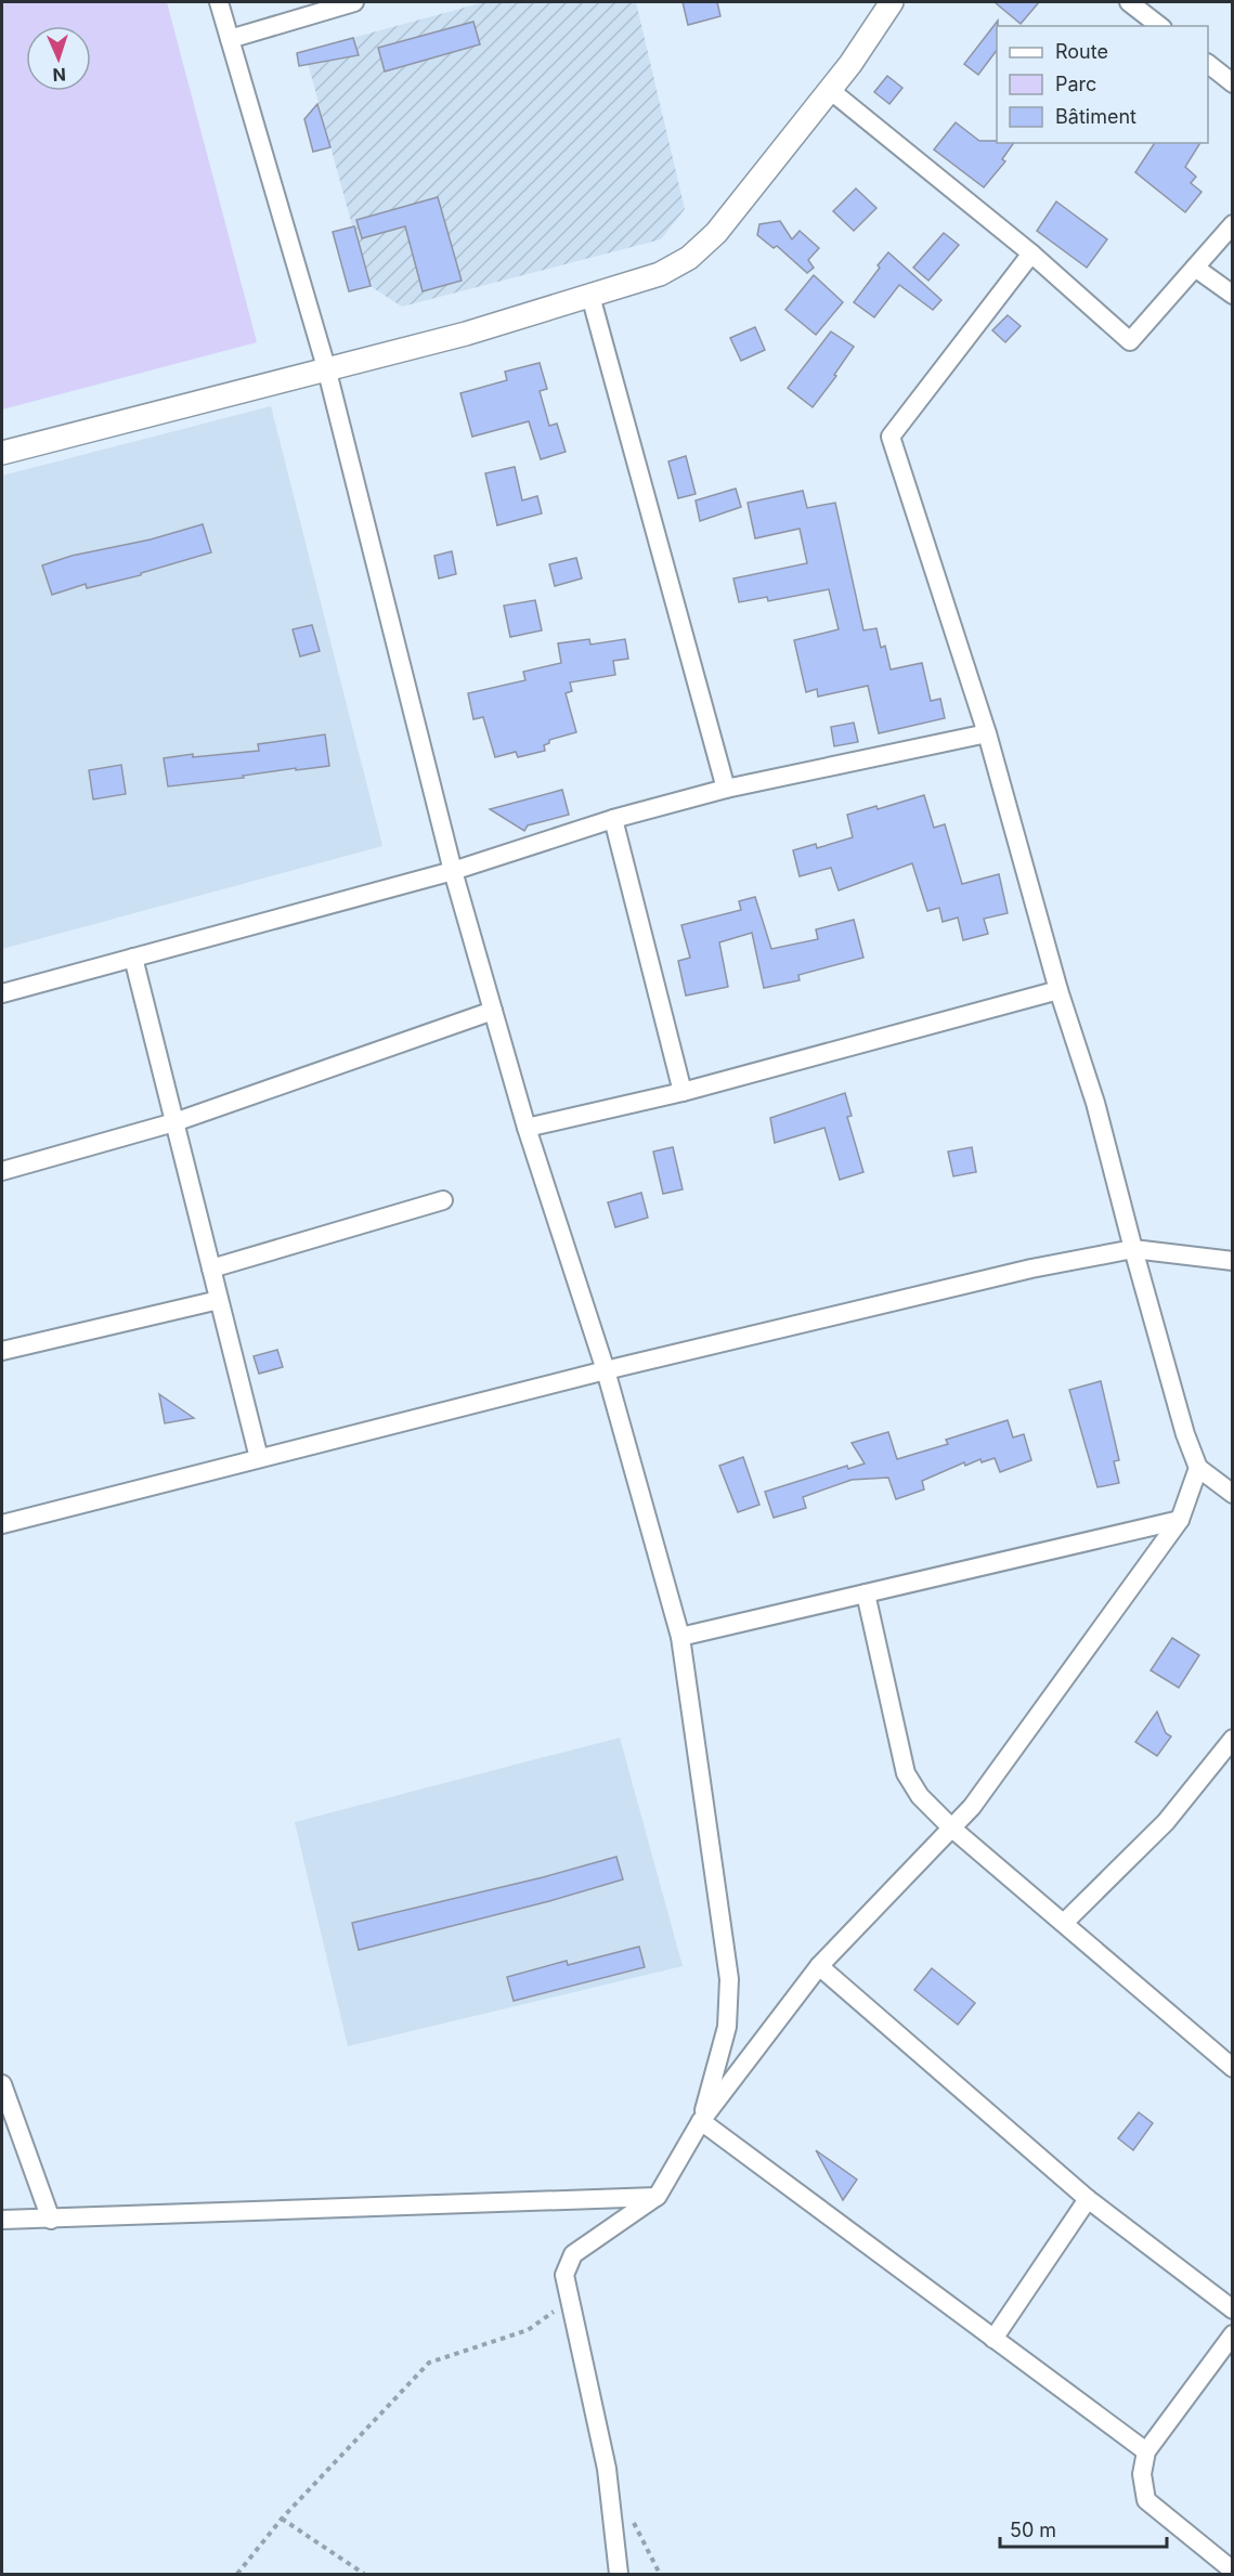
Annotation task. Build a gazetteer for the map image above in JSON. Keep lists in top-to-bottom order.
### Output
{
  "legend": ["Route", "Parc", "Bâtiment"],
  "scale_bar": "50 m",
  "north": "bottom"
}
